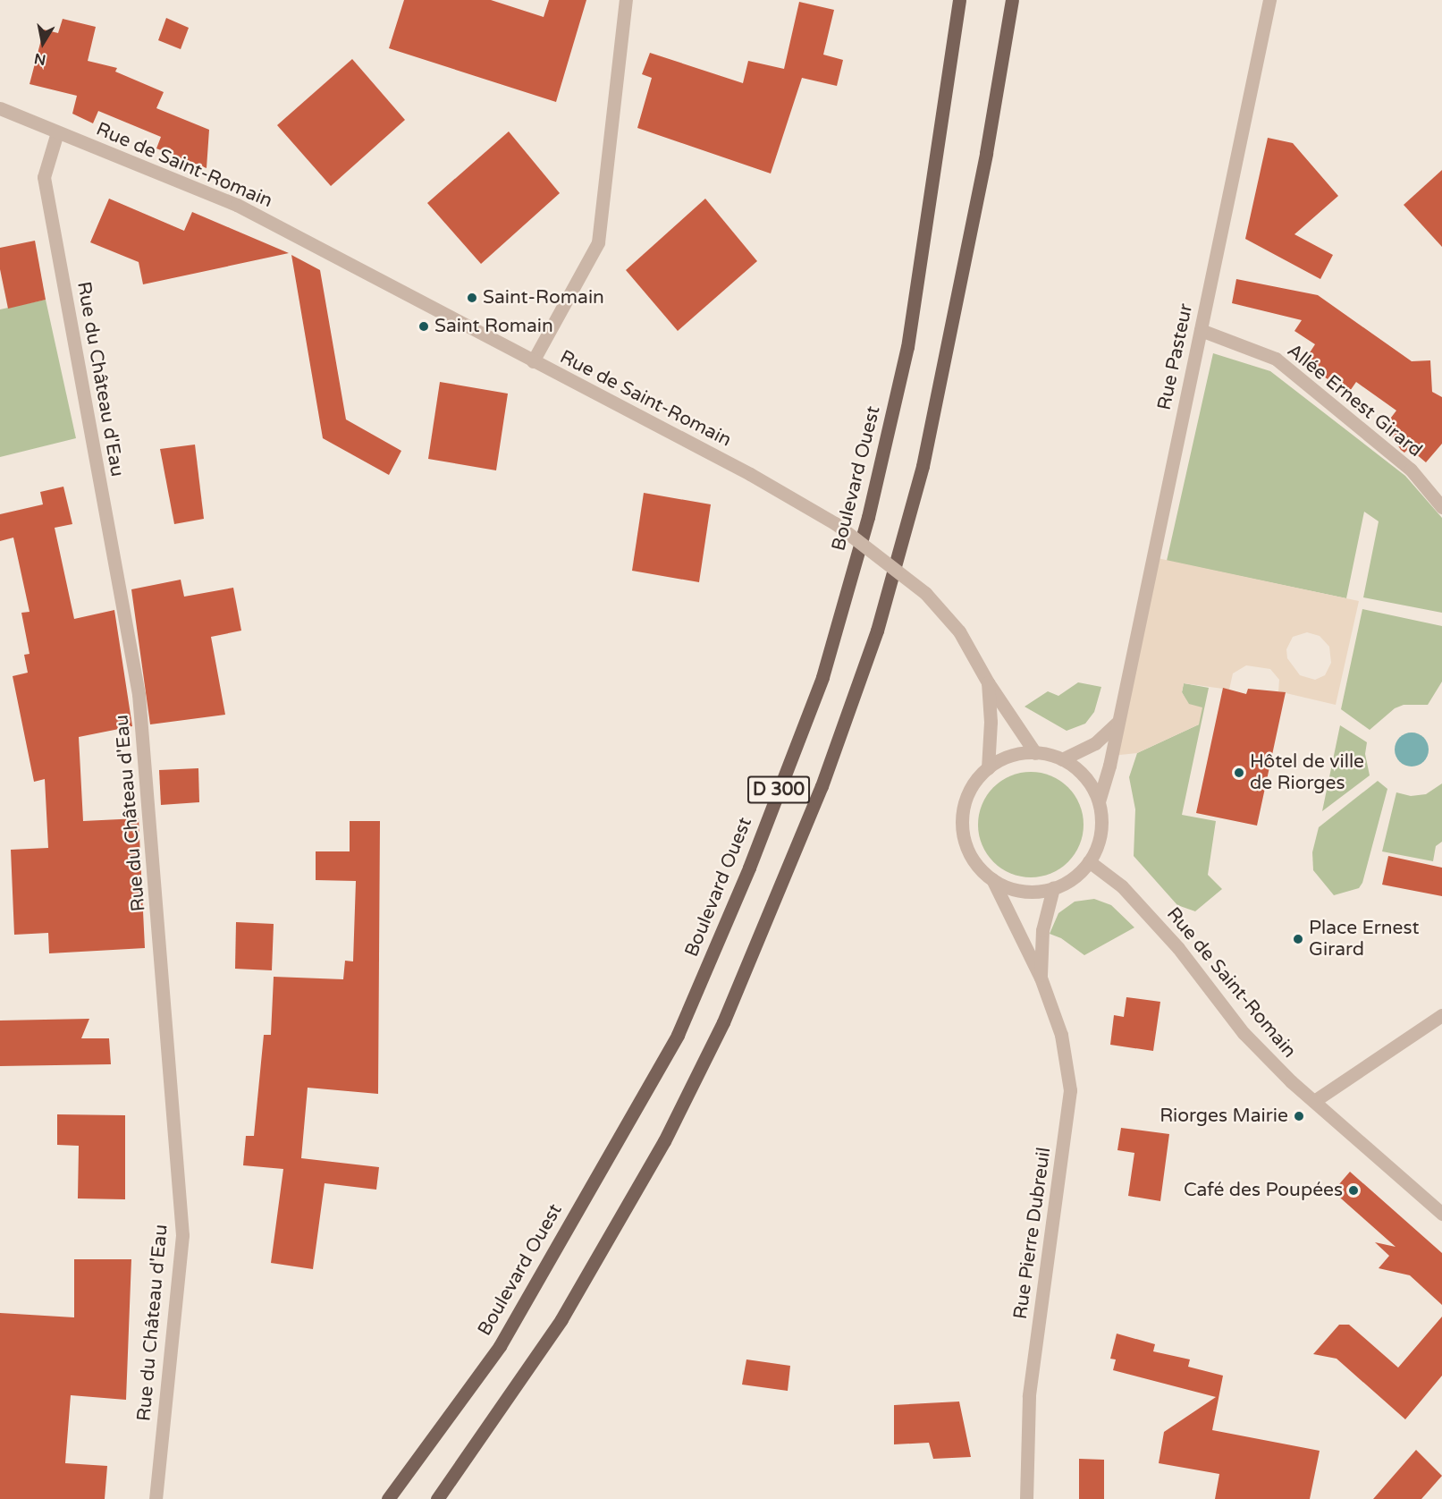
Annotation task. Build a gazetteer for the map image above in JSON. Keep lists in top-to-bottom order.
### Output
{
  "streets": {
    "main road": ["Boulevard Ouest", "D 300"],
    "street": [
      "Rue de Saint-Romain",
      "Rue Pasteur",
      "Rue du Château d'Eau",
      "Allée Ernest Girard",
      "Rue Pierre Dubreuil"
    ]
  },
  "crossings": [
    ["Rue de Saint-Romain", "Rue Pasteur"],
    ["Rue de Saint-Romain", "Rue du Château d'Eau"],
    ["Rue de Saint-Romain", "Rue Pierre Dubreuil"],
    ["Rue Pasteur", "Allée Ernest Girard"],
    ["Rue Pasteur", "Rue Pierre Dubreuil"]
  ],
  "places": [
    "Saint-Romain",
    "Saint Romain",
    "Hôtel de ville de Riorges",
    "Place Ernest Girard",
    "Riorges Mairie",
    "Café des Poupées"
  ],
  "north": "bottom"
}
